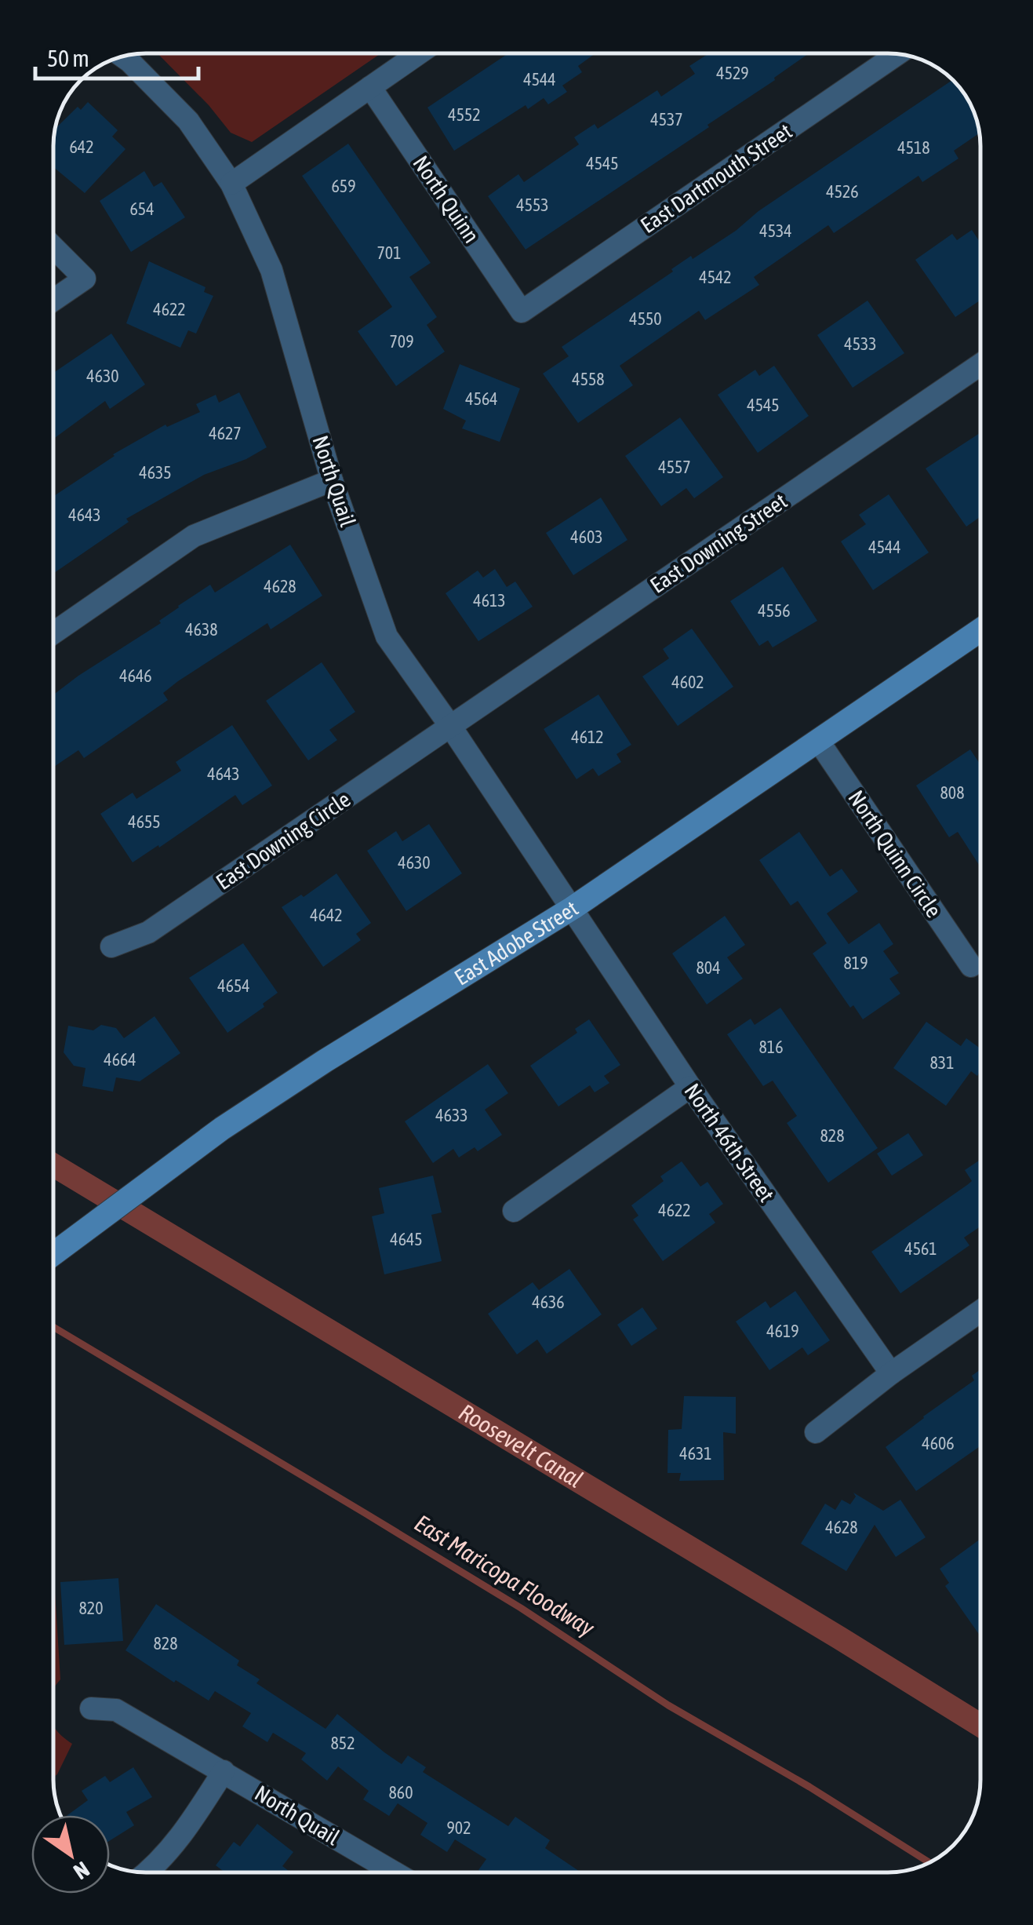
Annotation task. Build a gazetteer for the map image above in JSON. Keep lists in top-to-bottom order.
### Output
{
  "streets": {
    "street": [
      "East Dartmouth Street",
      "North Quinn",
      "North Quail",
      "East Downing Street",
      "East Downing Circle",
      "North Quinn Circle",
      "East Adobe Street",
      "North 46th Street"
    ]
  },
  "crossings": [
    ["East Dartmouth Street", "North Quinn"],
    ["North Quail", "East Downing Street"],
    ["North Quail", "East Downing Circle"],
    ["North Quail", "East Adobe Street"],
    ["North Quail", "North 46th Street"],
    ["East Downing Street", "East Downing Circle"],
    ["North Quinn Circle", "East Adobe Street"],
    ["East Adobe Street", "North 46th Street"]
  ],
  "water": ["Roosevelt Canal", "East Maricopa Floodway"],
  "house_numbers": [
    "4529",
    "4544",
    "4552",
    "4537",
    "642",
    "4518",
    "4545",
    "659",
    "4526",
    "4553",
    "654",
    "4534",
    "701",
    "4542",
    "4622",
    "4550",
    "709",
    "4533",
    "4630",
    "4558",
    "4564",
    "4545",
    "4627",
    "4557",
    "4635",
    "4643",
    "4603",
    "4544",
    "4628",
    "4613",
    "4556",
    "4638",
    "4646",
    "4602",
    "4612",
    "4643",
    "808",
    "4655",
    "4630",
    "4642",
    "819",
    "804",
    "4654",
    "816",
    "4664",
    "831",
    "4633",
    "828",
    "4622",
    "4645",
    "4561",
    "4636",
    "4619",
    "4606",
    "4631",
    "4628",
    "820",
    "828",
    "852",
    "860",
    "902"
  ],
  "scale_bar": "50 m",
  "north": "bottom right"
}
